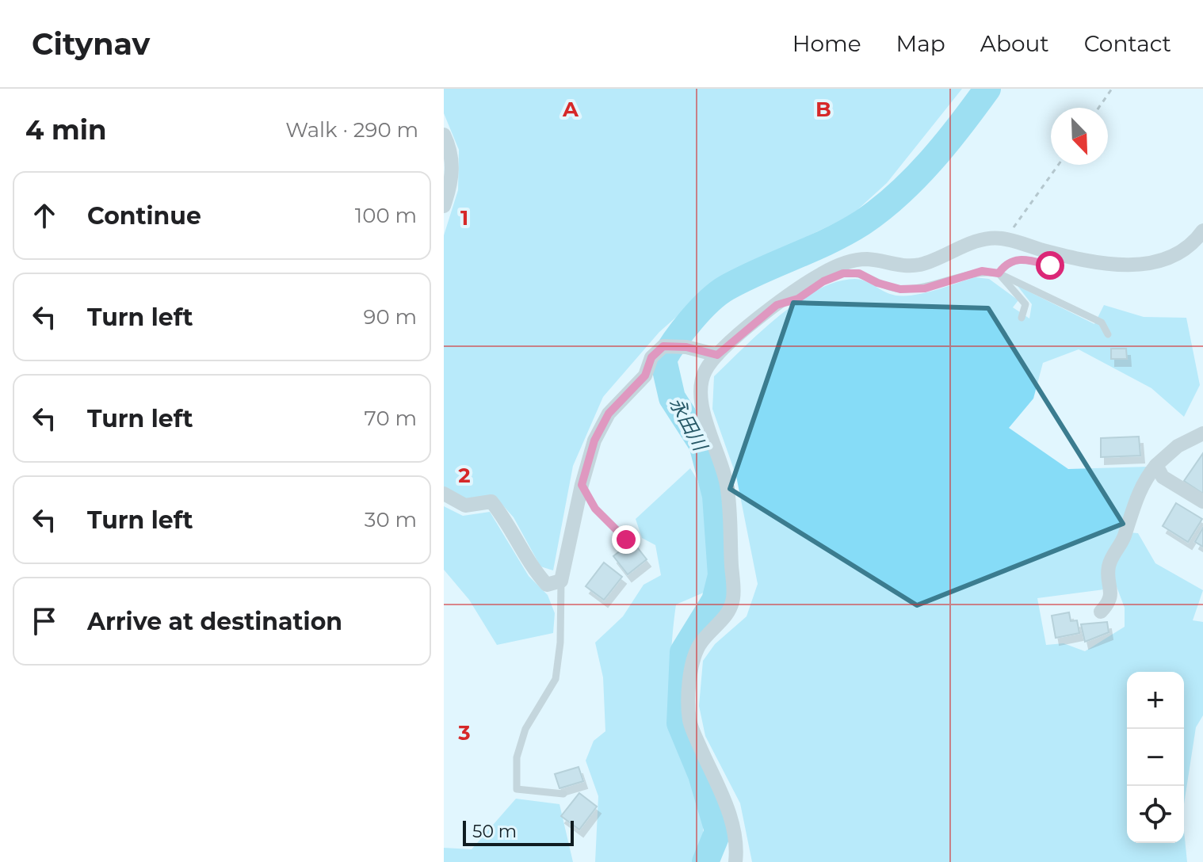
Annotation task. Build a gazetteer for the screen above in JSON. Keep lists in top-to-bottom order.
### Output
{
  "water": ["永田川"],
  "scale_bar": "50 m",
  "north": "bottom right",
  "page": {
    "header": "Citynav",
    "nav": [
      "Home",
      "Map",
      "About",
      "Contact"
    ],
    "heading": ["4 min", "Walk · 290 m"],
    "list": [
      ["Continue", "100 m"],
      ["Turn left", "90 m"],
      ["Turn left", "70 m"],
      ["Turn left", "30 m"],
      "Arrive at destination"
    ],
    "map_buttons": ["+", "−"],
    "scale": "50 m"
  },
  "grid": {
    "columns": ["A", "B"],
    "rows": ["1", "2", "3"]
  }
}
